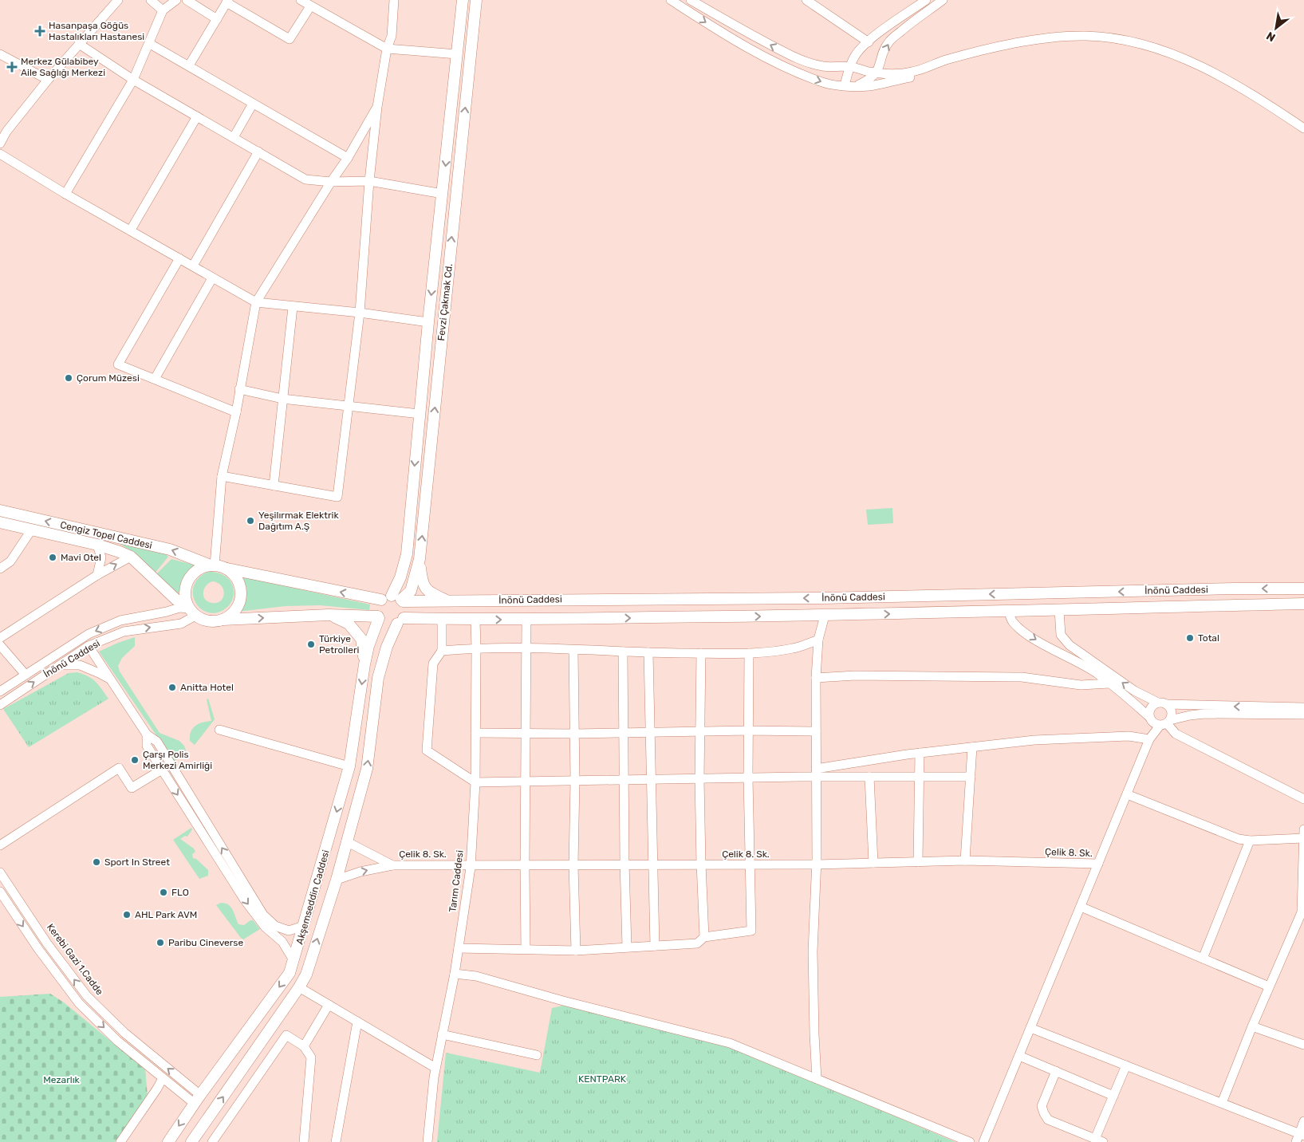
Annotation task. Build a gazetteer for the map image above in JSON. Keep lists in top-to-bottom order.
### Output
{
  "streets": {
    "main road": [
      "Fevzi Çakmak Cd.",
      "Cengiz Topel Caddesi",
      "İnönü Caddesi",
      "Akşemseddin Caddesi"
    ],
    "street": ["Çelik 8. Sk.", "Tarım Caddesi", "Kerebi Gazi 1.Cadde"]
  },
  "crossings": [
    ["Fevzi Çakmak Cd.", "İnönü Caddesi"],
    ["Fevzi Çakmak Cd.", "Akşemseddin Caddesi"],
    ["Cengiz Topel Caddesi", "İnönü Caddesi"],
    ["İnönü Caddesi", "Tarım Caddesi"],
    ["İnönü Caddesi", "Akşemseddin Caddesi"],
    ["Çelik 8. Sk.", "Tarım Caddesi"],
    ["Çelik 8. Sk.", "Akşemseddin Caddesi"],
    ["Akşemseddin Caddesi", "Kerebi Gazi 1.Cadde"]
  ],
  "parks": ["KENTPARK", "Mezarlık"],
  "places": {
    "health": ["Hasanpaşa Göğüs Hastalıkları Hastanesi", "Merkez Gülabibey Aile Sağlığı Merkezi"],
    "other": [
      "Çorum Müzesi",
      "Yeşilırmak Elektrik Dağıtım A.Ş",
      "Mavi Otel",
      "Total",
      "Türkiye Petrolleri",
      "Anitta Hotel",
      "Çarşı Polis Merkezi Amirliği",
      "Sport In Street",
      "FLO",
      "AHL Park AVM",
      "Paribu Cineverse"
    ]
  },
  "north": "bottom left"
}
